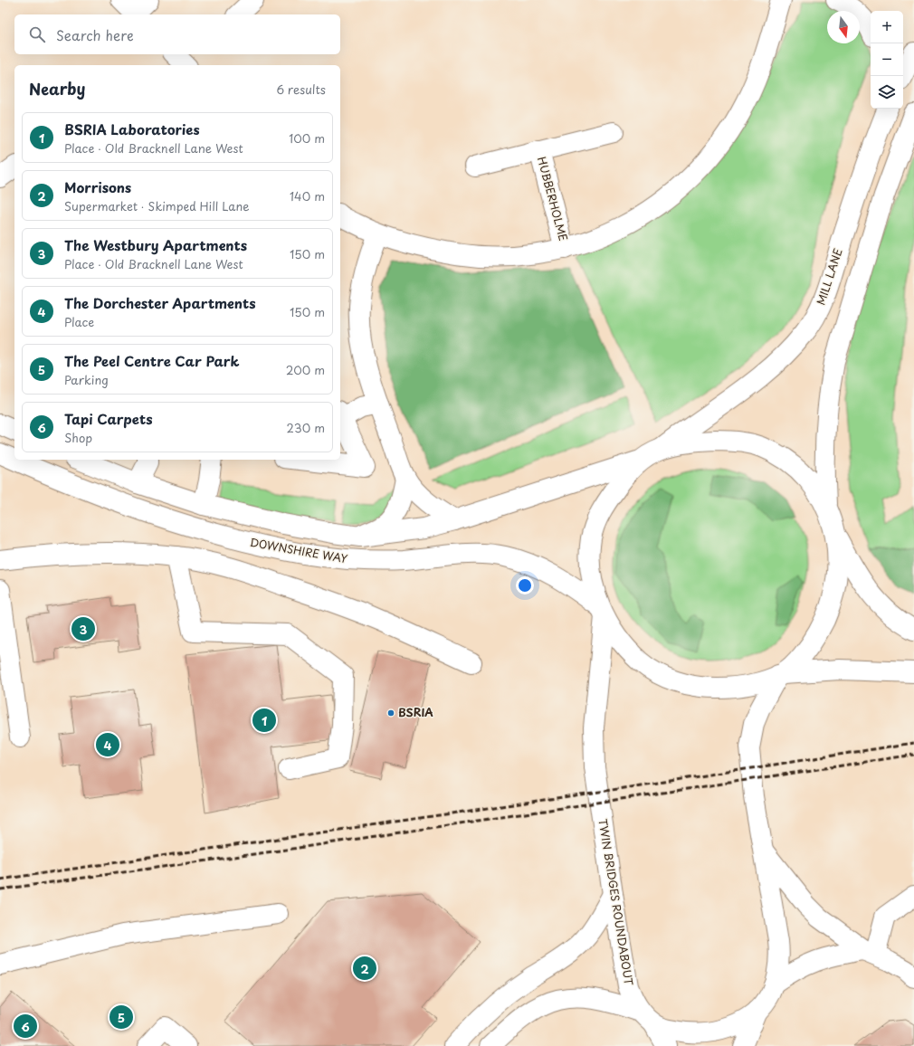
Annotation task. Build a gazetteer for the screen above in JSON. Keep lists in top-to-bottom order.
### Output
{
  "streets": {
    "main road": [
      "HUBBERHOLME",
      "MILL LANE",
      "DOWNSHIRE WAY",
      "TWIN BRIDGES ROUNDABOUT"
    ]
  },
  "crossings": [
    ["MILL LANE", "TWIN BRIDGES ROUNDABOUT"],
    ["DOWNSHIRE WAY", "TWIN BRIDGES ROUNDABOUT"]
  ],
  "places": ["BSRIA"],
  "north": "bottom",
  "page": {
    "map_buttons": ["+", "−"],
    "search": "Search here",
    "heading": ["Nearby", "6 results"],
    "list": [
      {
        "mark": "1",
        "name": "BSRIA Laboratories",
        "note": "Place · Old Bracknell Lane West",
        "value": "100 m"
      },
      {
        "mark": "2",
        "name": "Morrisons",
        "note": "Supermarket · Skimped Hill Lane",
        "value": "140 m"
      },
      {
        "mark": "3",
        "name": "The Westbury Apartments",
        "note": "Place · Old Bracknell Lane West",
        "value": "150 m"
      },
      {
        "mark": "4",
        "name": "The Dorchester Apartments",
        "note": "Place",
        "value": "150 m"
      },
      {
        "mark": "5",
        "name": "The Peel Centre Car Park",
        "note": "Parking",
        "value": "200 m"
      },
      {
        "mark": "6",
        "name": "Tapi Carpets",
        "note": "Shop",
        "value": "230 m"
      }
    ],
    "pins": [
      "3",
      "1",
      "4",
      "2",
      "5",
      "6"
    ]
  }
}
